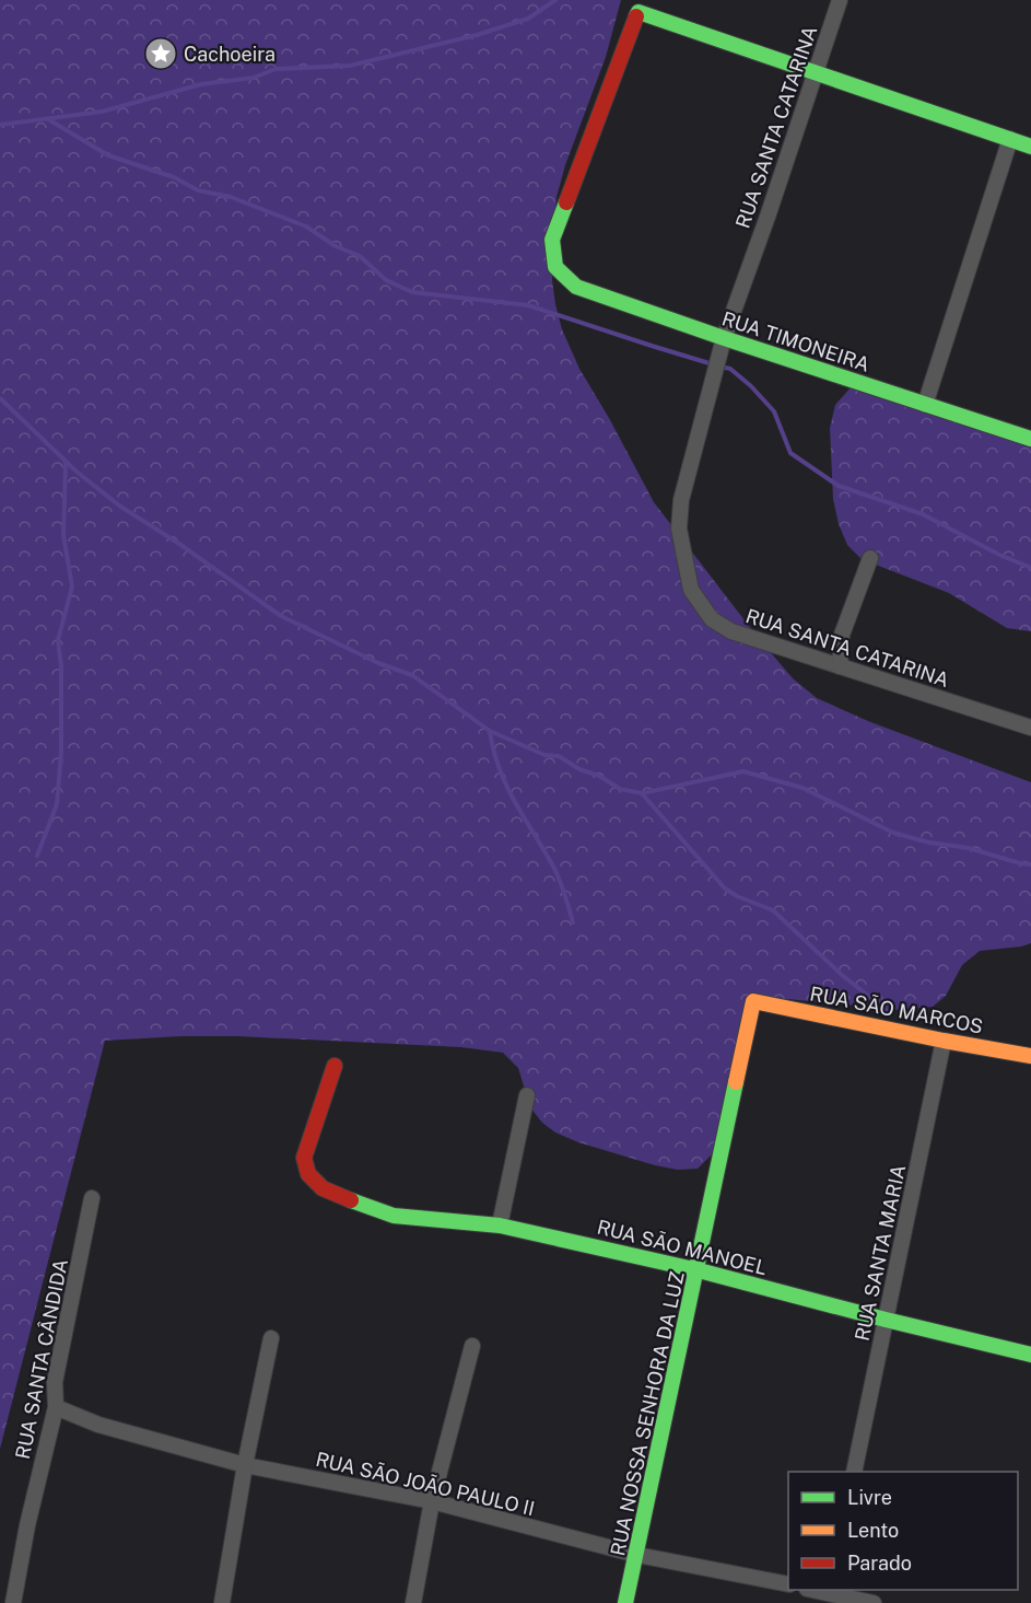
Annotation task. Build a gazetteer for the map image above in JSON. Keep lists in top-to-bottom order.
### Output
{
  "streets": {
    "street": [
      "RUA SANTA CATARINA",
      "RUA TIMONEIRA",
      "RUA SÃO MARCOS",
      "RUA SÃO MANOEL",
      "RUA SANTA MARIA",
      "RUA SANTA CÂNDIDA",
      "RUA NOSSA SENHORA DA LUZ",
      "RUA SÃO JOÃO PAULO II"
    ]
  },
  "crossings": [
    ["RUA SANTA CATARINA", "RUA TIMONEIRA"],
    ["RUA SÃO MARCOS", "RUA SANTA MARIA"],
    ["RUA SÃO MARCOS", "RUA NOSSA SENHORA DA LUZ"],
    ["RUA SÃO MANOEL", "RUA SANTA MARIA"],
    ["RUA SÃO MANOEL", "RUA NOSSA SENHORA DA LUZ"],
    ["RUA SANTA CÂNDIDA", "RUA SÃO JOÃO PAULO II"],
    ["RUA NOSSA SENHORA DA LUZ", "RUA SÃO JOÃO PAULO II"]
  ],
  "places": {
    "place": ["Cachoeira"]
  },
  "legend": ["Livre", "Lento", "Parado"]
}
